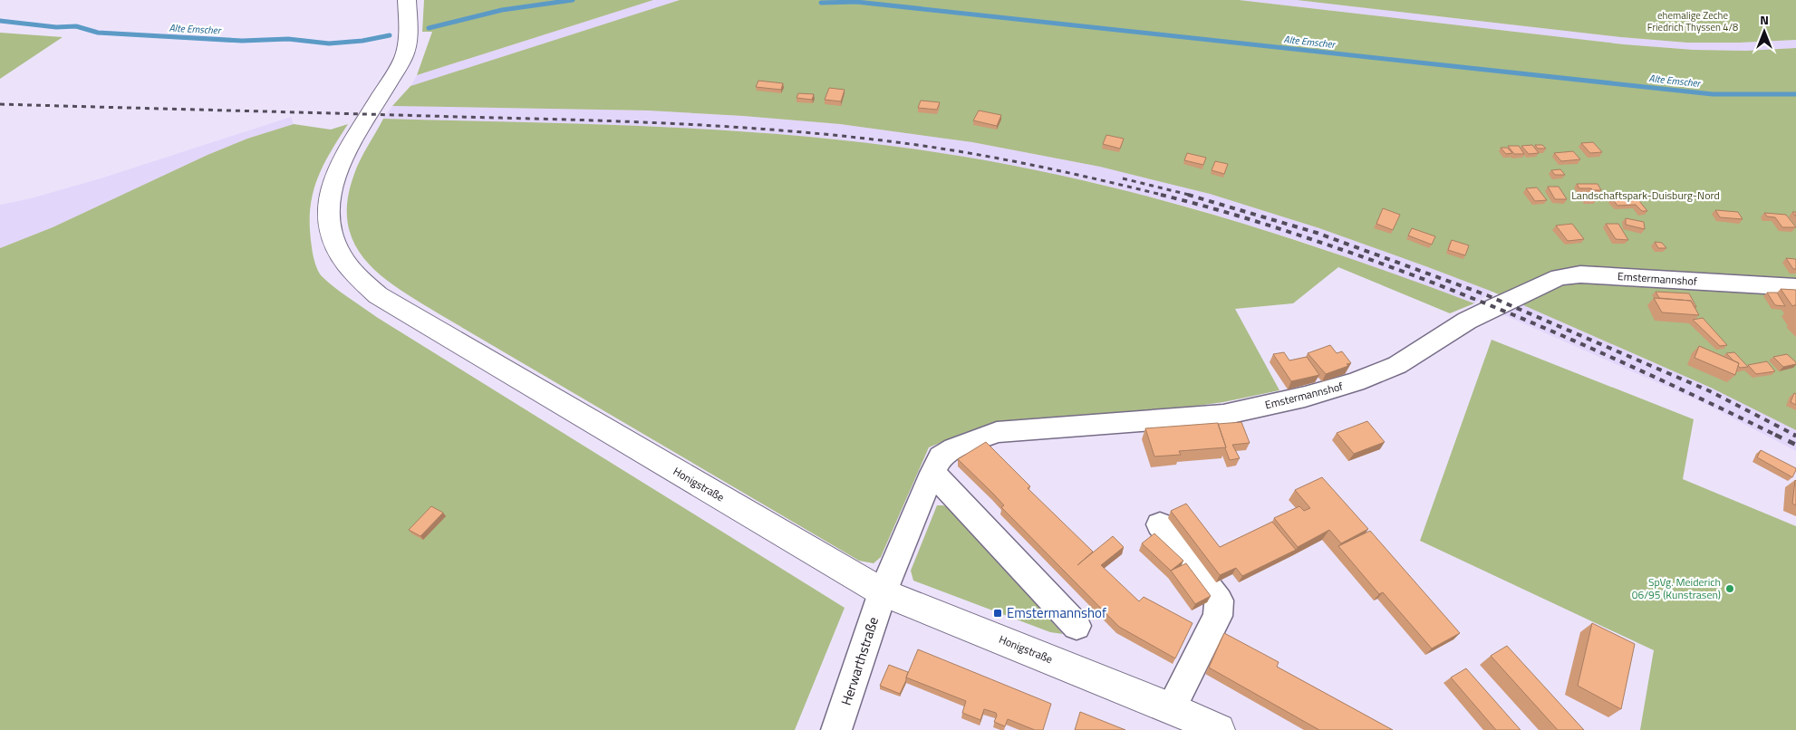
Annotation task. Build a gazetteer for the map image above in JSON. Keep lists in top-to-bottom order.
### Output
{
  "streets": {
    "main road": ["Honigstraße"],
    "street": ["Emstermannshof", "Herwarthstraße"]
  },
  "crossings": [
    ["Emstermannshof", "Honigstraße"],
    ["Emstermannshof", "Herwarthstraße"],
    ["Honigstraße", "Herwarthstraße"]
  ],
  "water": ["Alte Emscher"],
  "parks": ["ehemalige Zeche Friedrich Thyssen 4/8", "Landschaftspark-Duisburg-Nord"],
  "places": {
    "other": ["SpVg. Meiderich 06/95 (Kunstrasen)"],
    "transit": ["Emstermannshof"]
  },
  "north": "top"
}
